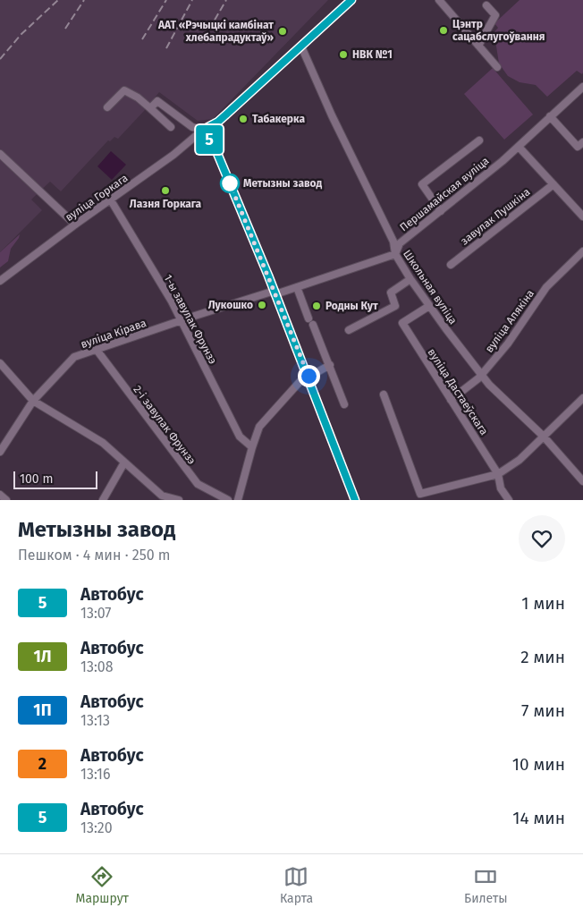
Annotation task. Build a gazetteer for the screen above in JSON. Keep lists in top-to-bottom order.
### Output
{
  "streets": {
    "street": [
      "Першамайская вуліца",
      "вуліца Горкага",
      "завулак Пушкіна",
      "Школьная вуліца",
      "1-ы завулак Фрунзэ",
      "вуліца Апякіна",
      "вуліца Кірава",
      "вуліца Дастаеўскага",
      "2-і завулак Фрунзэ"
    ]
  },
  "crossings": [
    ["Першамайская вуліца", "Школьная вуліца"],
    ["вуліца Горкага", "Школьная вуліца"],
    ["вуліца Горкага", "1-ы завулак Фрунзэ"],
    ["Школьная вуліца", "вуліца Апякіна"],
    ["Школьная вуліца", "вуліца Дастаеўскага"],
    ["1-ы завулак Фрунзэ", "вуліца Кірава"],
    ["вуліца Апякіна", "вуліца Дастаеўскага"],
    ["вуліца Кірава", "2-і завулак Фрунзэ"]
  ],
  "places": [
    "Цэнтр сацабслугоўвання",
    "ААТ «Рэчыцкі камбінат хлебапрадуктаў»",
    "НВК №1",
    "Табакерка",
    "Метызны завод",
    "Лазня Горкага",
    "Лукошко",
    "Родны Кут"
  ],
  "lines": ["bus line 5"],
  "scale_bar": "100 m",
  "page": {
    "on_map": "5",
    "scale": "100 m",
    "heading": ["Метызны завод", "Пешком · 4 мин · 250 m"],
    "list": [
      {
        "mark": "5",
        "name": "Автобус",
        "note": "13:07",
        "value": "1 мин"
      },
      {
        "mark": "1Л",
        "name": "Автобус",
        "note": "13:08",
        "value": "2 мин"
      },
      {
        "mark": "1П",
        "name": "Автобус",
        "note": "13:13",
        "value": "7 мин"
      },
      {
        "mark": "2",
        "name": "Автобус",
        "note": "13:16",
        "value": "10 мин"
      },
      {
        "mark": "5",
        "name": "Автобус",
        "note": "13:20",
        "value": "14 мин"
      }
    ],
    "tabs": ["Маршрут", "Карта", "Билеты"]
  }
}
